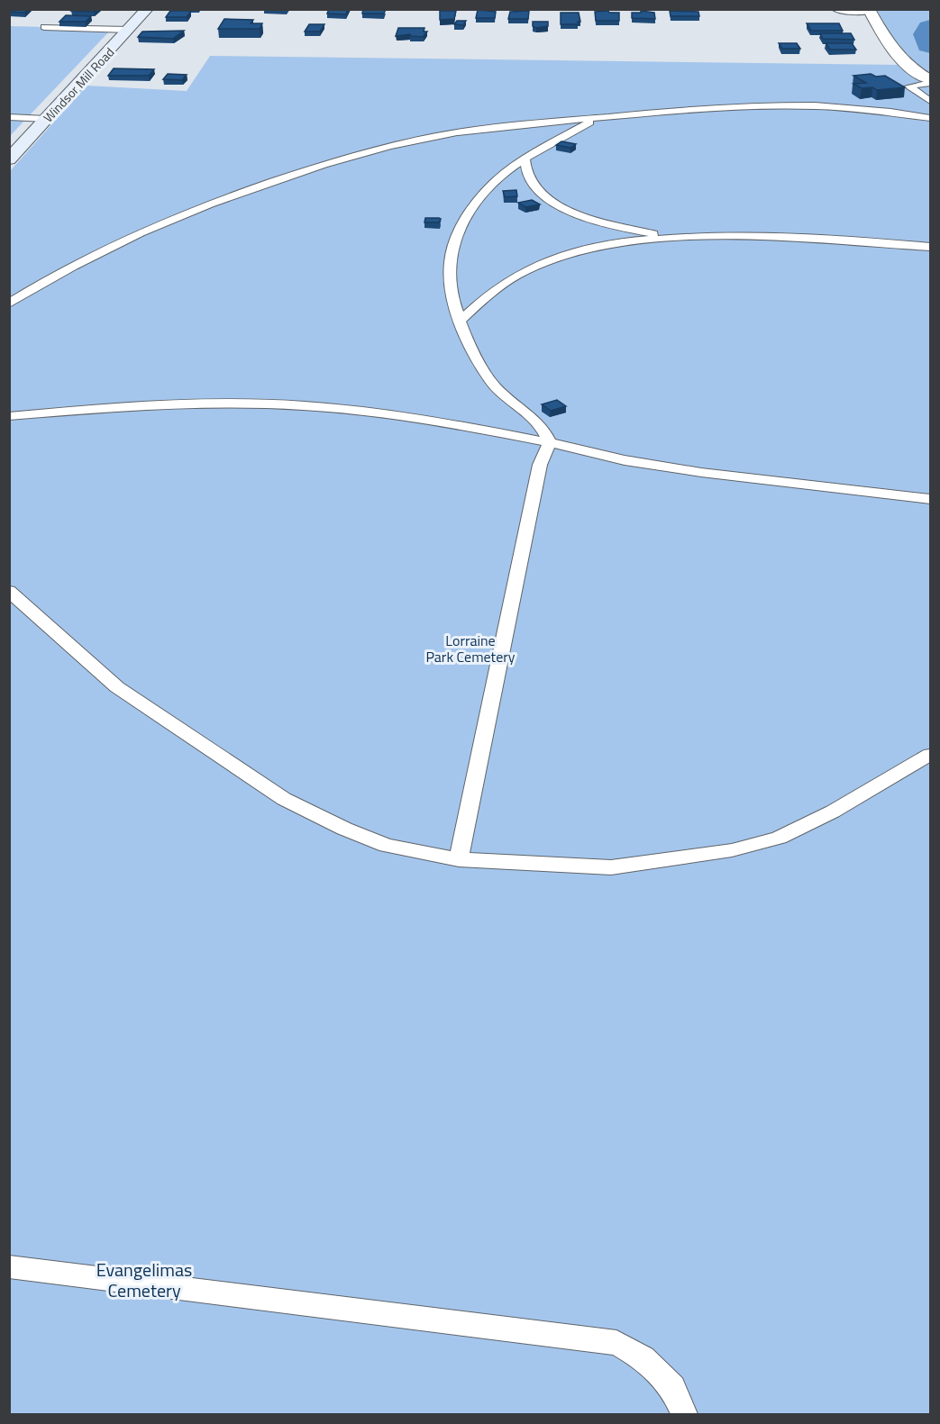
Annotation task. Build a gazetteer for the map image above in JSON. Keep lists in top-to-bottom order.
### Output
{
  "streets": {
    "main road": ["Windsor Mill Road"]
  },
  "parks": ["Lorraine Park Cemetery", "Evangelimas Cemetery"]
}
